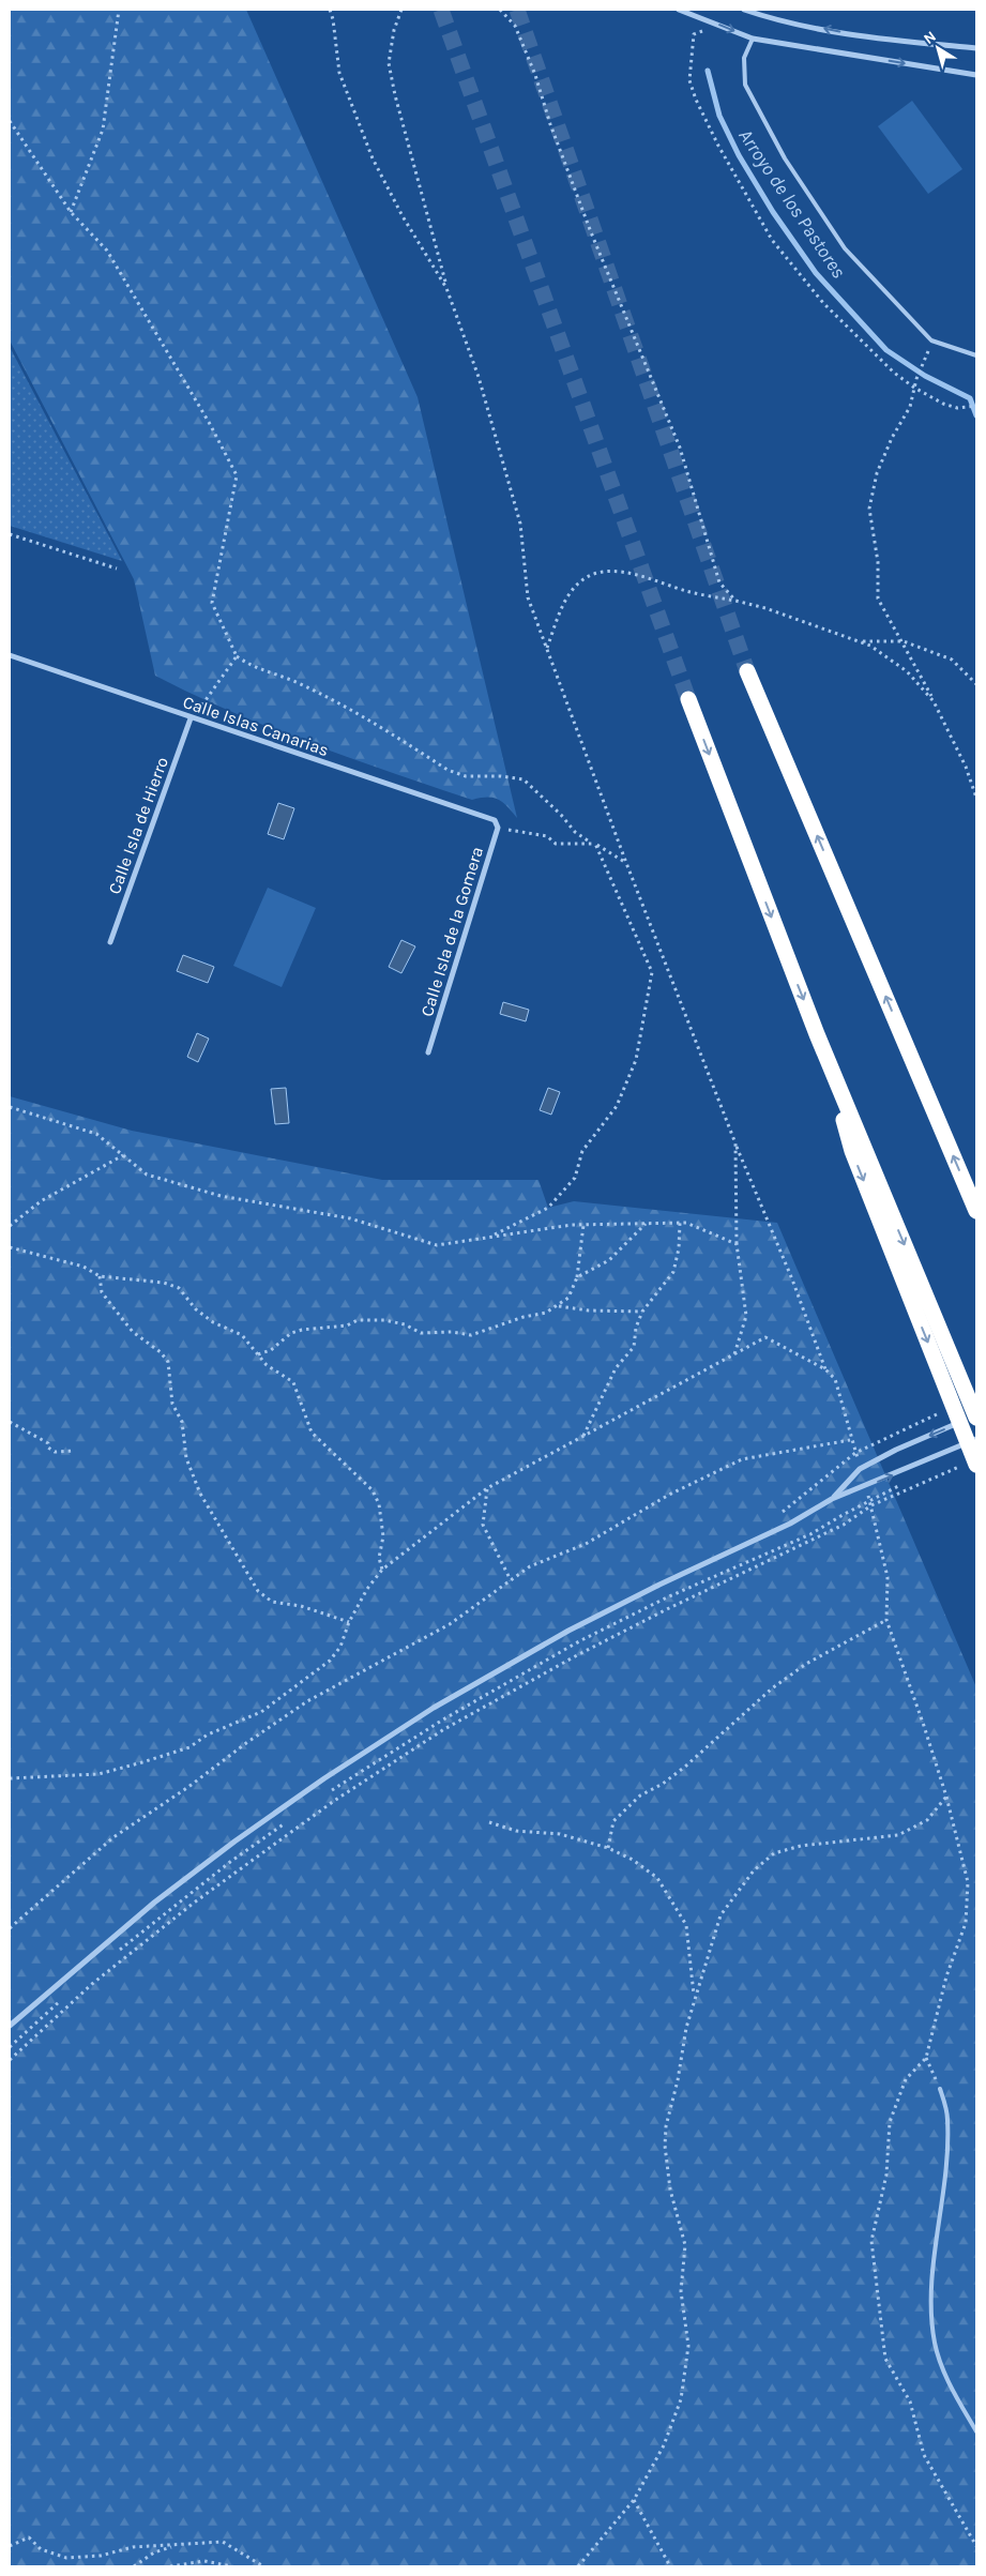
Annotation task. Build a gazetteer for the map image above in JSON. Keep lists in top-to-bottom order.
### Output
{
  "streets": {
    "street": ["Calle Islas Canarias", "Calle Isla de Hierro", "Calle Isla de la Gomera"]
  },
  "crossings": [
    ["Calle Islas Canarias", "Calle Isla de Hierro"],
    ["Calle Islas Canarias", "Calle Isla de la Gomera"]
  ],
  "water": ["Arroyo de los Pastores"],
  "north": "top left"
}
